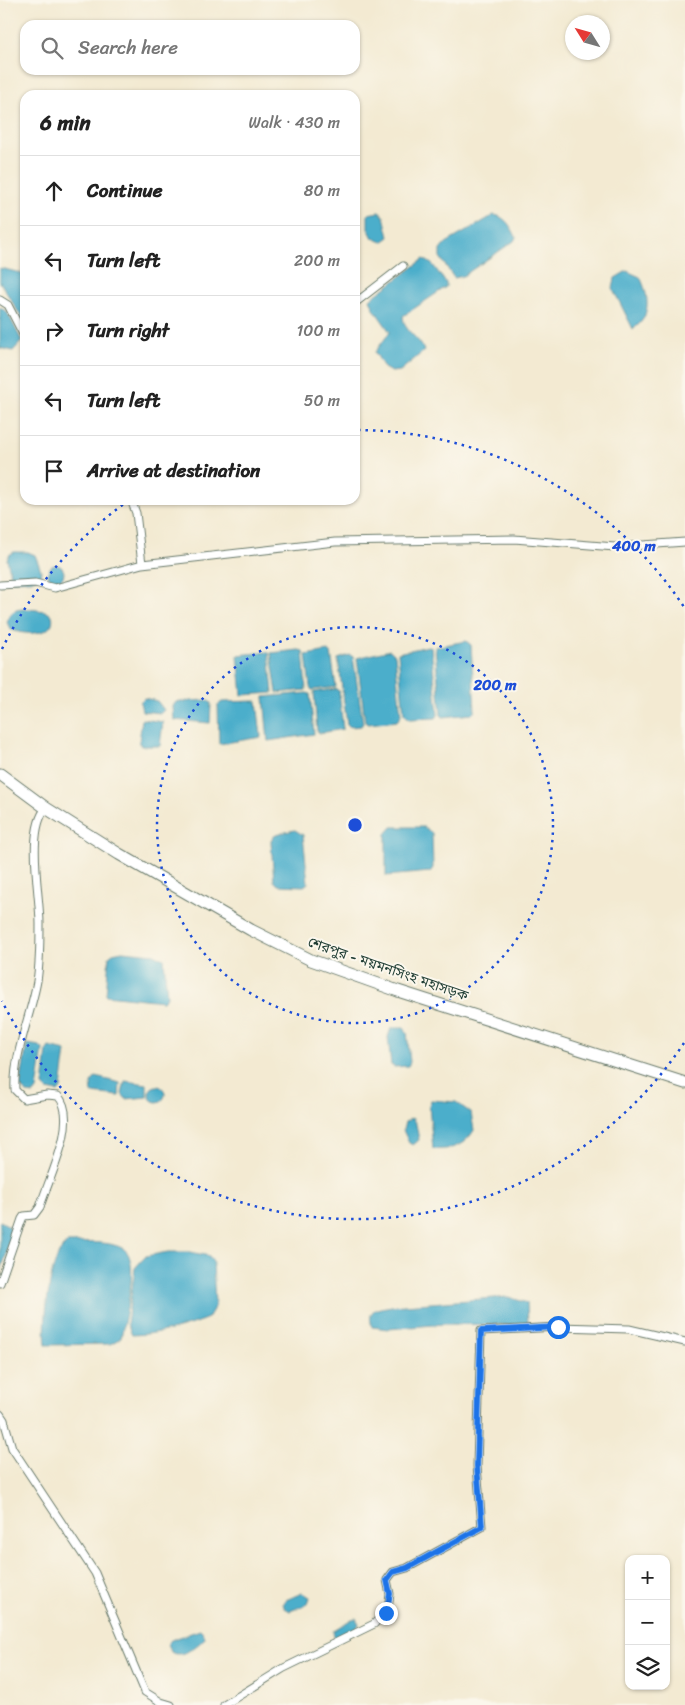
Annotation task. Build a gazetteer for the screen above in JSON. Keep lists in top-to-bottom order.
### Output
{
  "streets": {
    "main road": ["শেরপুর - ময়মনসিংহ মহাসড়ক"]
  },
  "north": "top left",
  "page": {
    "search": "Search here",
    "heading": ["6 min", "Walk · 430 m"],
    "list": [
      ["Continue", "80 m"],
      ["Turn left", "200 m"],
      ["Turn right", "100 m"],
      ["Turn left", "50 m"],
      "Arrive at destination"
    ],
    "map_buttons": ["+", "−"]
  },
  "rings": ["400 m", "200 m"]
}
